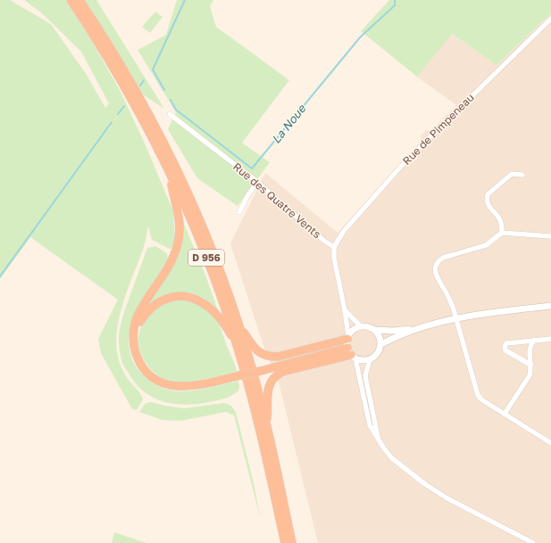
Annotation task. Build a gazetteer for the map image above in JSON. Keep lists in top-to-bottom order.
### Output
{
  "streets": {
    "highway": ["D 956"],
    "street": ["Rue de Pimpeneau", "Rue des Quatre Vents"]
  },
  "crossings": [
    ["Rue de Pimpeneau", "Rue des Quatre Vents"]
  ],
  "water": ["La Noue"]
}
